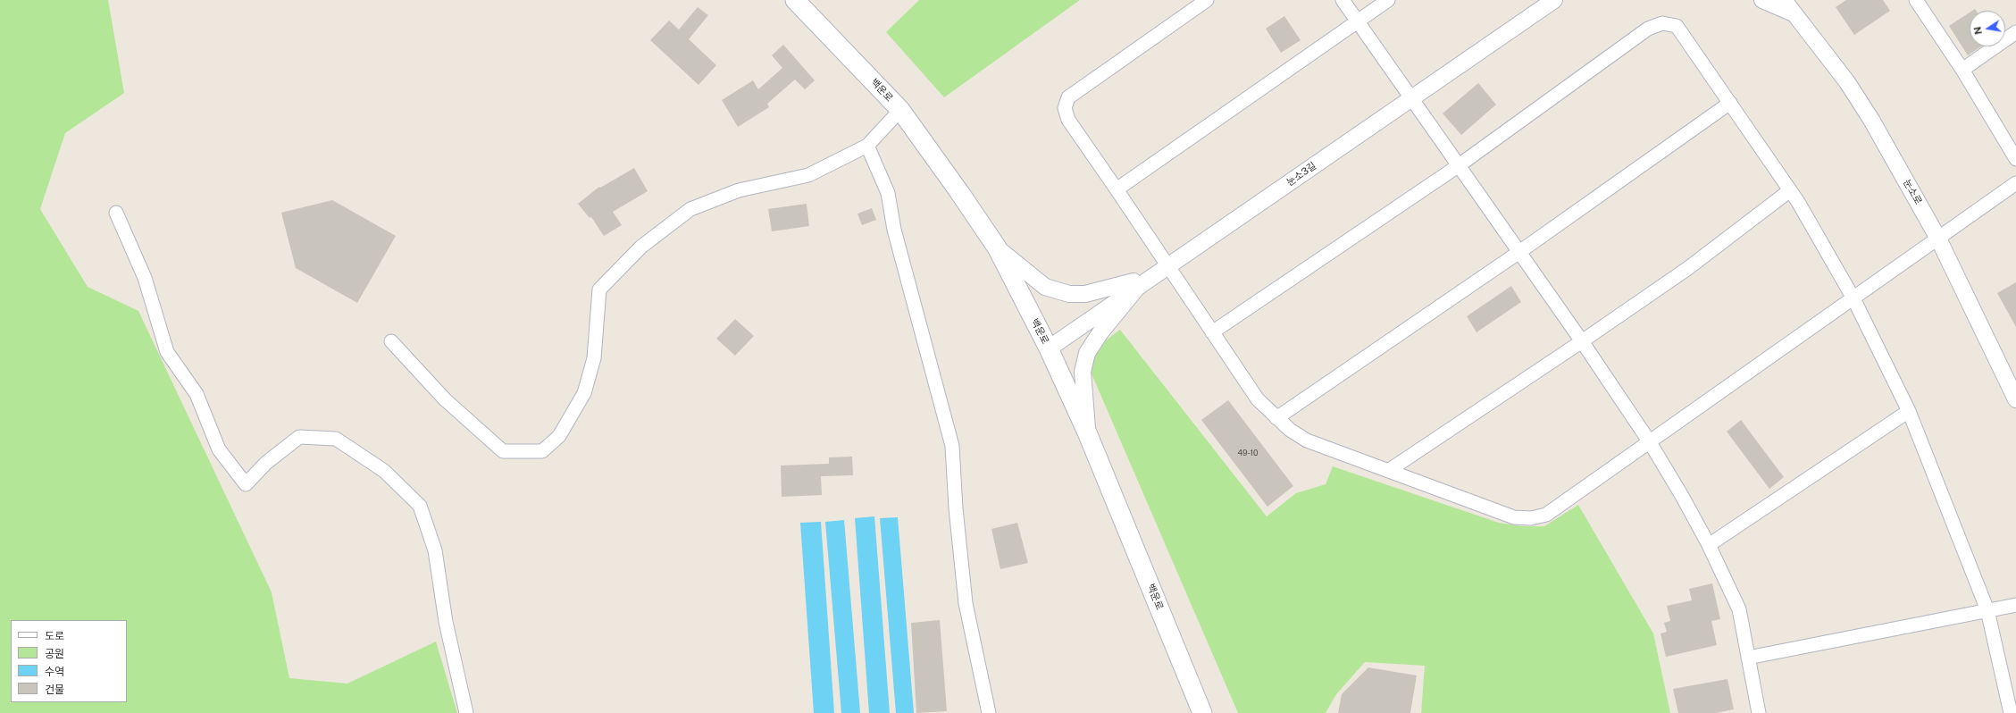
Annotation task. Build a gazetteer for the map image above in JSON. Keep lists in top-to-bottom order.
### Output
{
  "streets": {
    "main road": ["백운로"],
    "street": ["눈소3길", "눈소로"]
  },
  "crossings": [
    ["백운로", "눈소3길"]
  ],
  "house_numbers": ["49-10"],
  "legend": [
    "도로",
    "공원",
    "수역",
    "건물"
  ],
  "north": "left"
}
